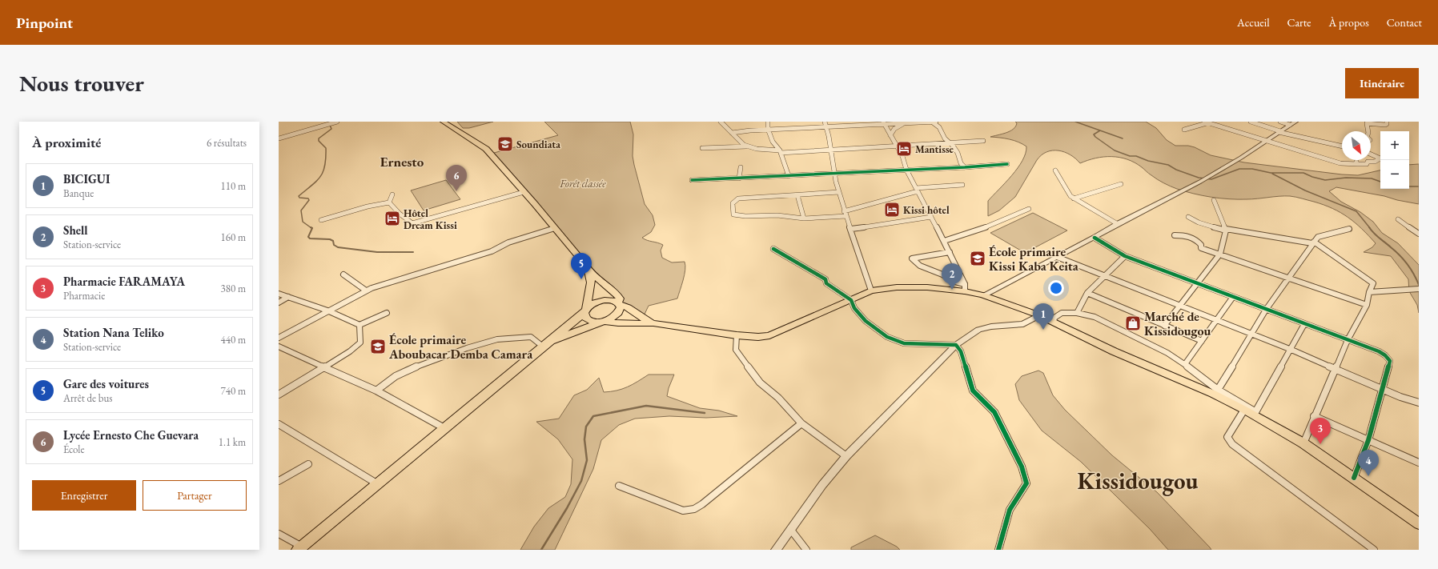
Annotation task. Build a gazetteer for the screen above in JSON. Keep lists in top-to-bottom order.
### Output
{
  "districts": ["Ernesto", "Kissidougou"],
  "parks": ["Forêt classée"],
  "places": {
    "school or university": ["Soundiata", "École primaire Kissi Kaba Keita", "École primaire Aboubacar Demba Camara"],
    "hotel": ["Mantisse", "Kissi hôtel", "Hôtel Dream Kissi"],
    "shop": ["Marché de Kissidougou"]
  },
  "north": "bottom right",
  "page": {
    "header": "Pinpoint",
    "nav": [
      "Accueil",
      "Carte",
      "À propos",
      "Contact"
    ],
    "buttons": [
      "Itinéraire",
      ["Enregistrer", "Partager"]
    ],
    "title": "Nous trouver",
    "heading": ["À proximité", "6 résultats"],
    "map_buttons": ["+", "−"],
    "list": [
      {
        "mark": "1",
        "name": "BICIGUI",
        "note": "Banque",
        "value": "110 m"
      },
      {
        "mark": "2",
        "name": "Shell",
        "note": "Station-service",
        "value": "160 m"
      },
      {
        "mark": "3",
        "name": "Pharmacie FARAMAYA",
        "note": "Pharmacie",
        "value": "380 m"
      },
      {
        "mark": "4",
        "name": "Station Nana Teliko",
        "note": "Station-service",
        "value": "440 m"
      },
      {
        "mark": "5",
        "name": "Gare des voitures",
        "note": "Arrêt de bus",
        "value": "740 m"
      },
      {
        "mark": "6",
        "name": "Lycée Ernesto Che Guevara",
        "note": "École",
        "value": "1.1 km"
      }
    ],
    "pins": [
      "6",
      "5",
      "2",
      "1",
      "3",
      "4"
    ]
  }
}
